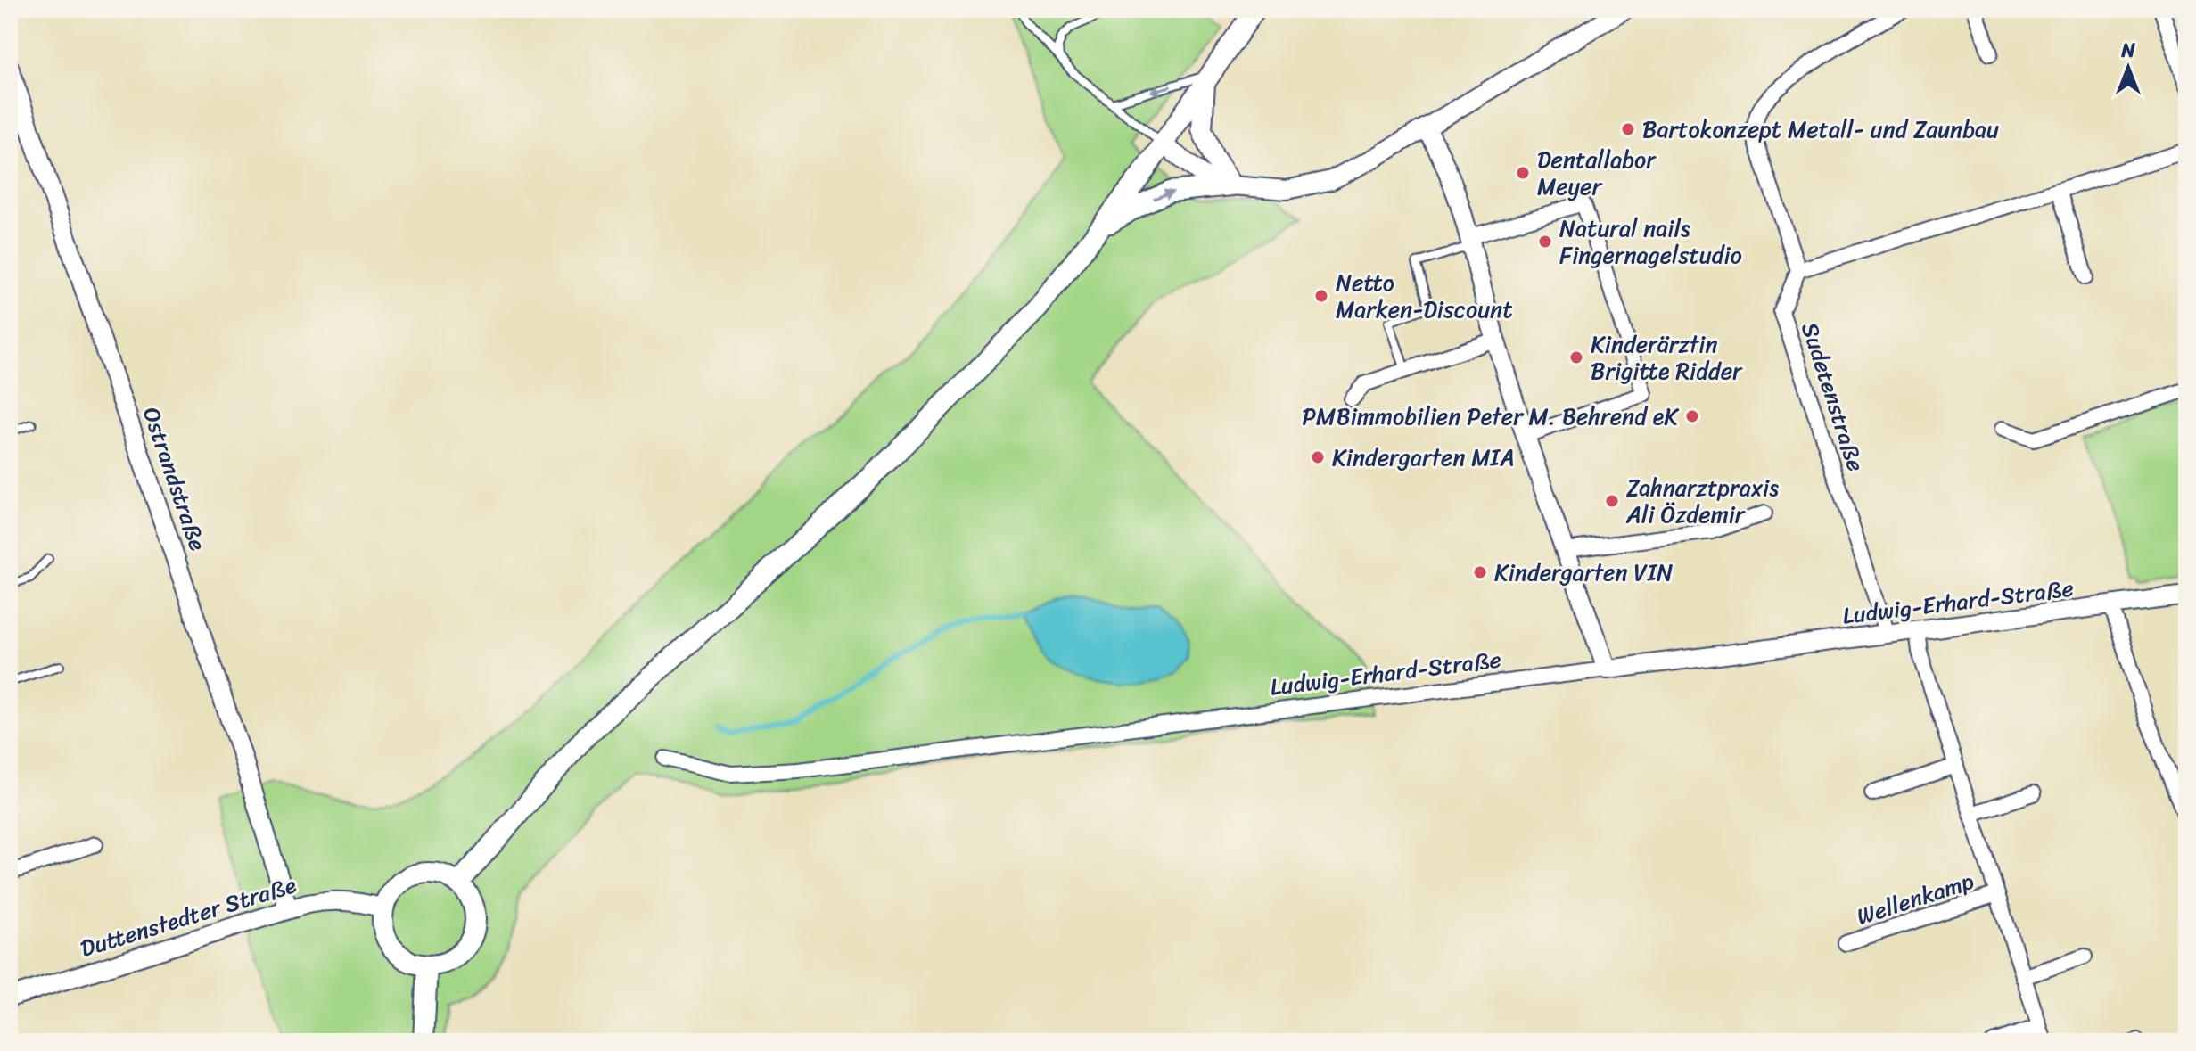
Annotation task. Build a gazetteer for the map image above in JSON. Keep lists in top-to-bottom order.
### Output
{
  "streets": {
    "street": [
      "Sudetenstraße",
      "Ostrandstraße",
      "Ludwig-Erhard-Straße",
      "Wellenkamp",
      "Duttenstedter Straße"
    ]
  },
  "crossings": [
    ["Sudetenstraße", "Ludwig-Erhard-Straße"],
    ["Ostrandstraße", "Duttenstedter Straße"],
    ["Ludwig-Erhard-Straße", "Wellenkamp"]
  ],
  "places": [
    "Bartokonzept Metall- und Zaunbau",
    "Dentallabor Meyer",
    "Natural nails Fingernagelstudio",
    "Netto Marken-Discount",
    "Kinderärztin Brigitte Ridder",
    "PMBimmobilien Peter M. Behrend eK",
    "Kindergarten MIA",
    "Zahnarztpraxis Ali Özdemir",
    "Kindergarten VIN"
  ],
  "north": "top"
}
